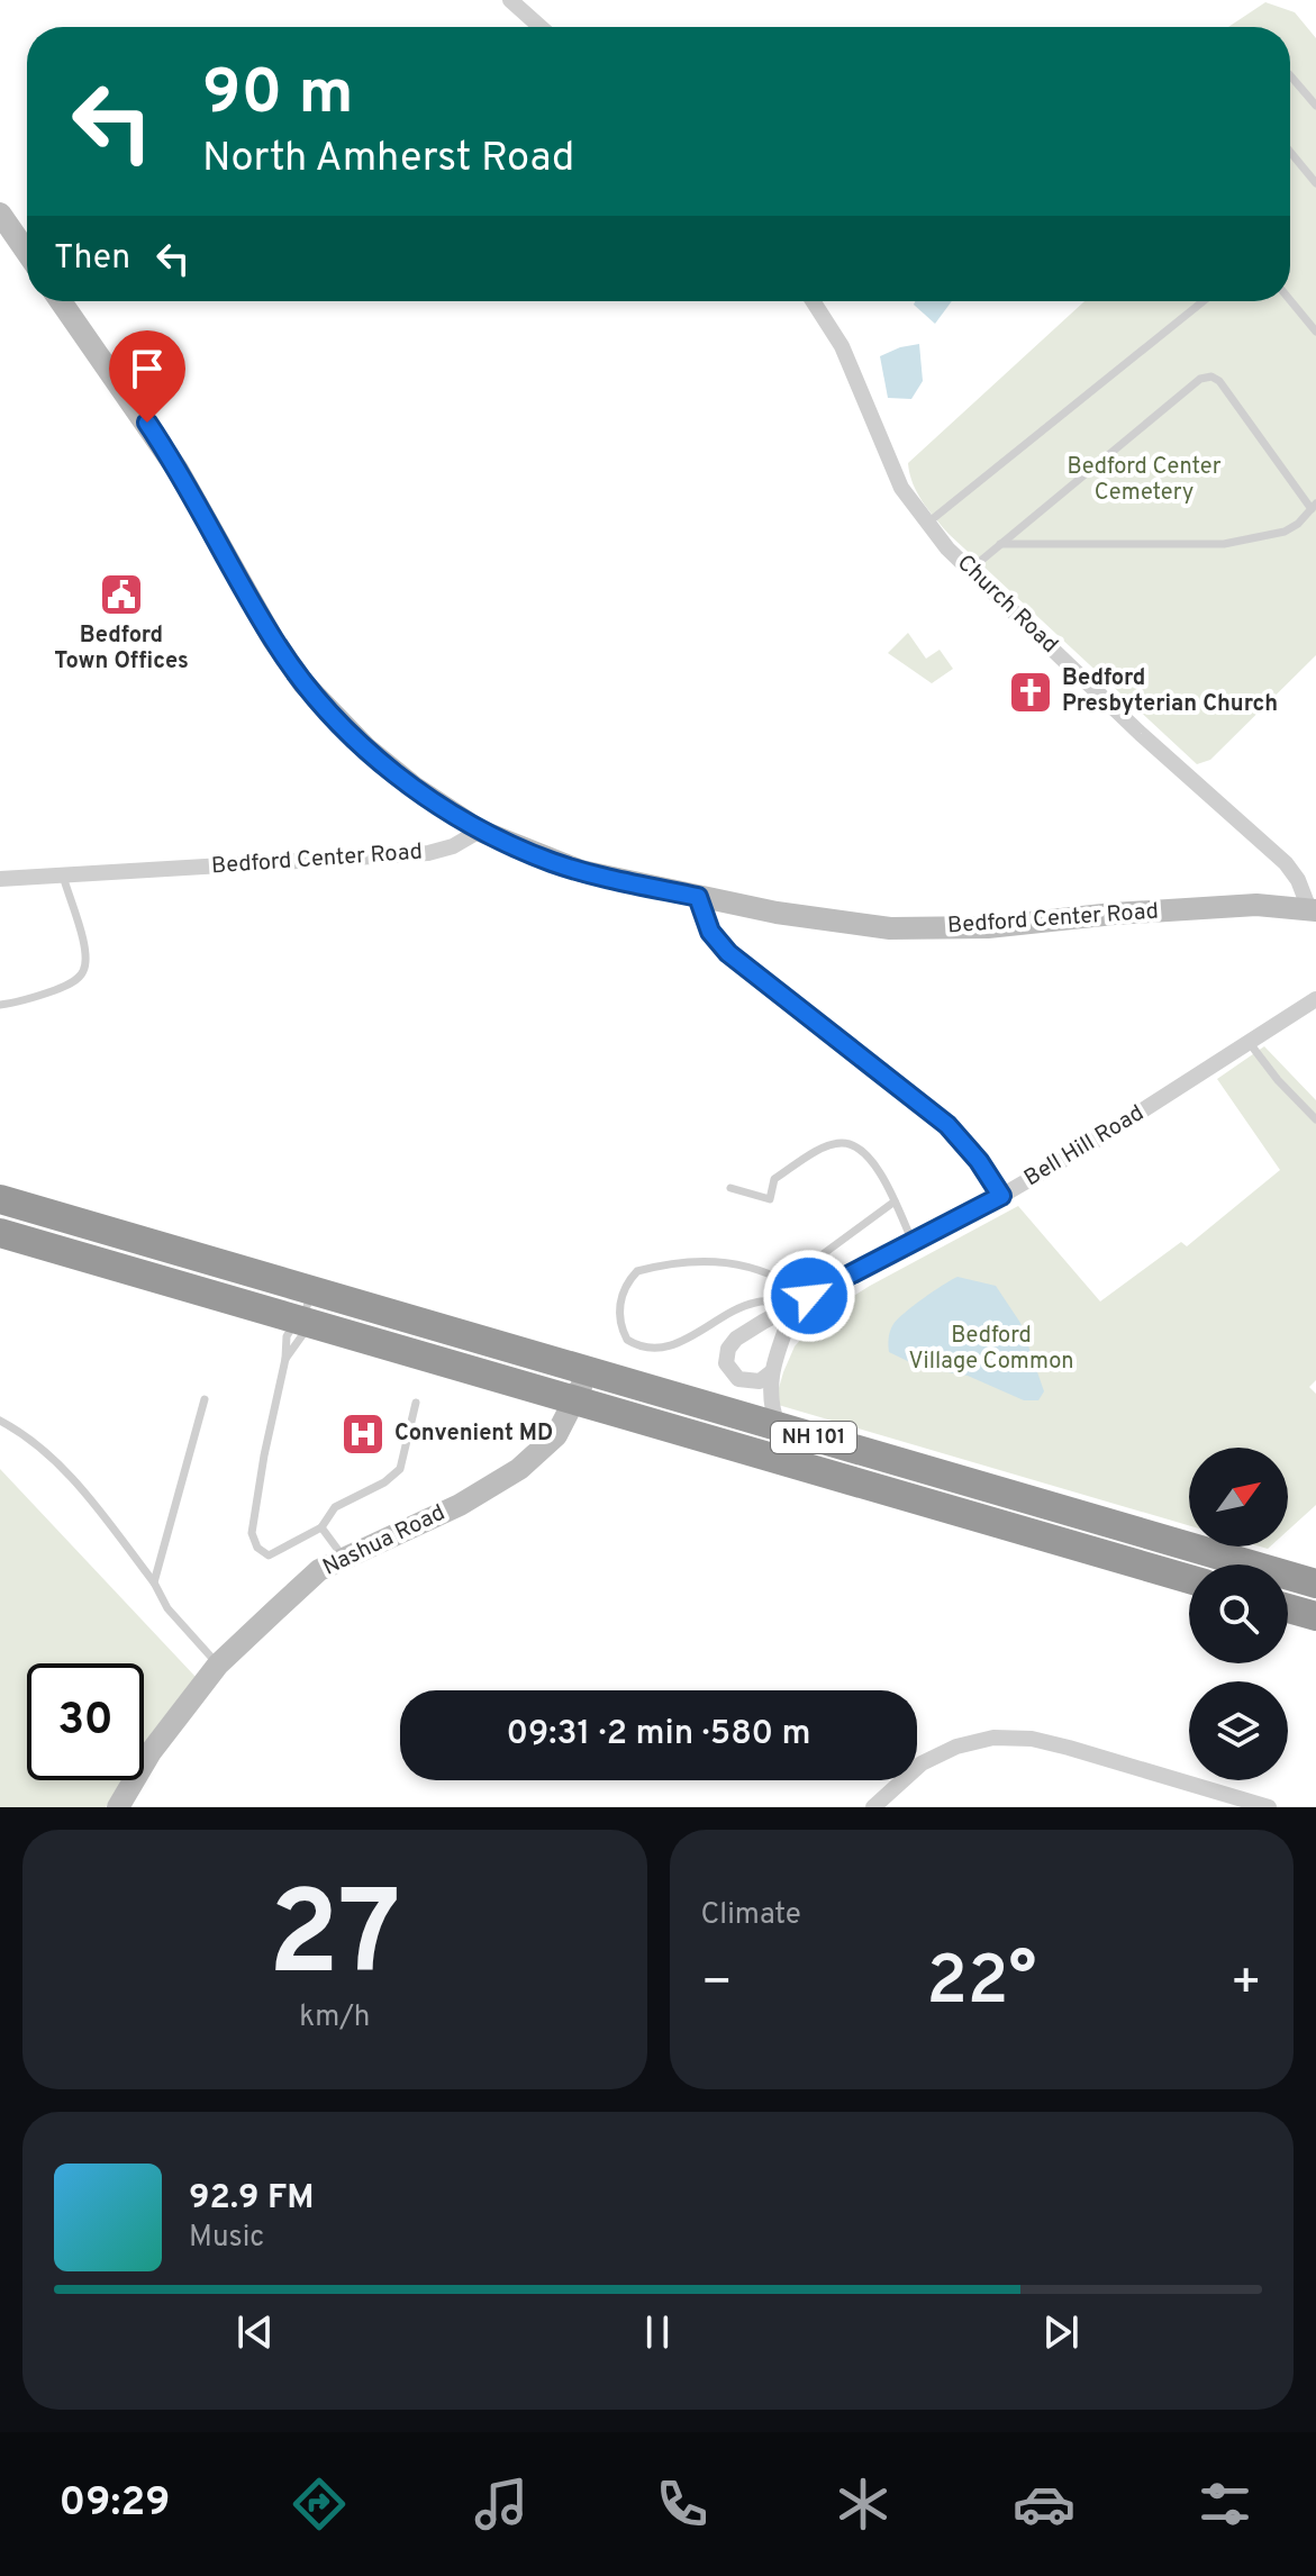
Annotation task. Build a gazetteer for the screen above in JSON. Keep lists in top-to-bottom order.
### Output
{
  "streets": {
    "highway": ["NH 101"],
    "street": [
      "Church Road",
      "Bedford Center Road",
      "Bell Hill Road",
      "Nashua Road"
    ]
  },
  "crossings": [
    ["Church Road", "Bedford Center Road"],
    ["NH 101", "Nashua Road"]
  ],
  "parks": ["Bedford Center Cemetery", "Bedford Village Common"],
  "places": {
    "public building": ["Bedford Town Offices"],
    "church": ["Bedford Presbyterian Church"],
    "hospital": ["Convenient MD"]
  },
  "north": "top right",
  "page": {
    "turn": ["90 m", "North Amherst Road"],
    "then": "Then",
    "limit": "30",
    "trip": "09:31 · 2 min · 580 m",
    "tile": [
      ["27", "km/h"],
      "Climate"
    ],
    "heat": ["−", "22°", "+"],
    "song": ["92.9 FM", "Music"],
    "tabs": "09:29"
  }
}
